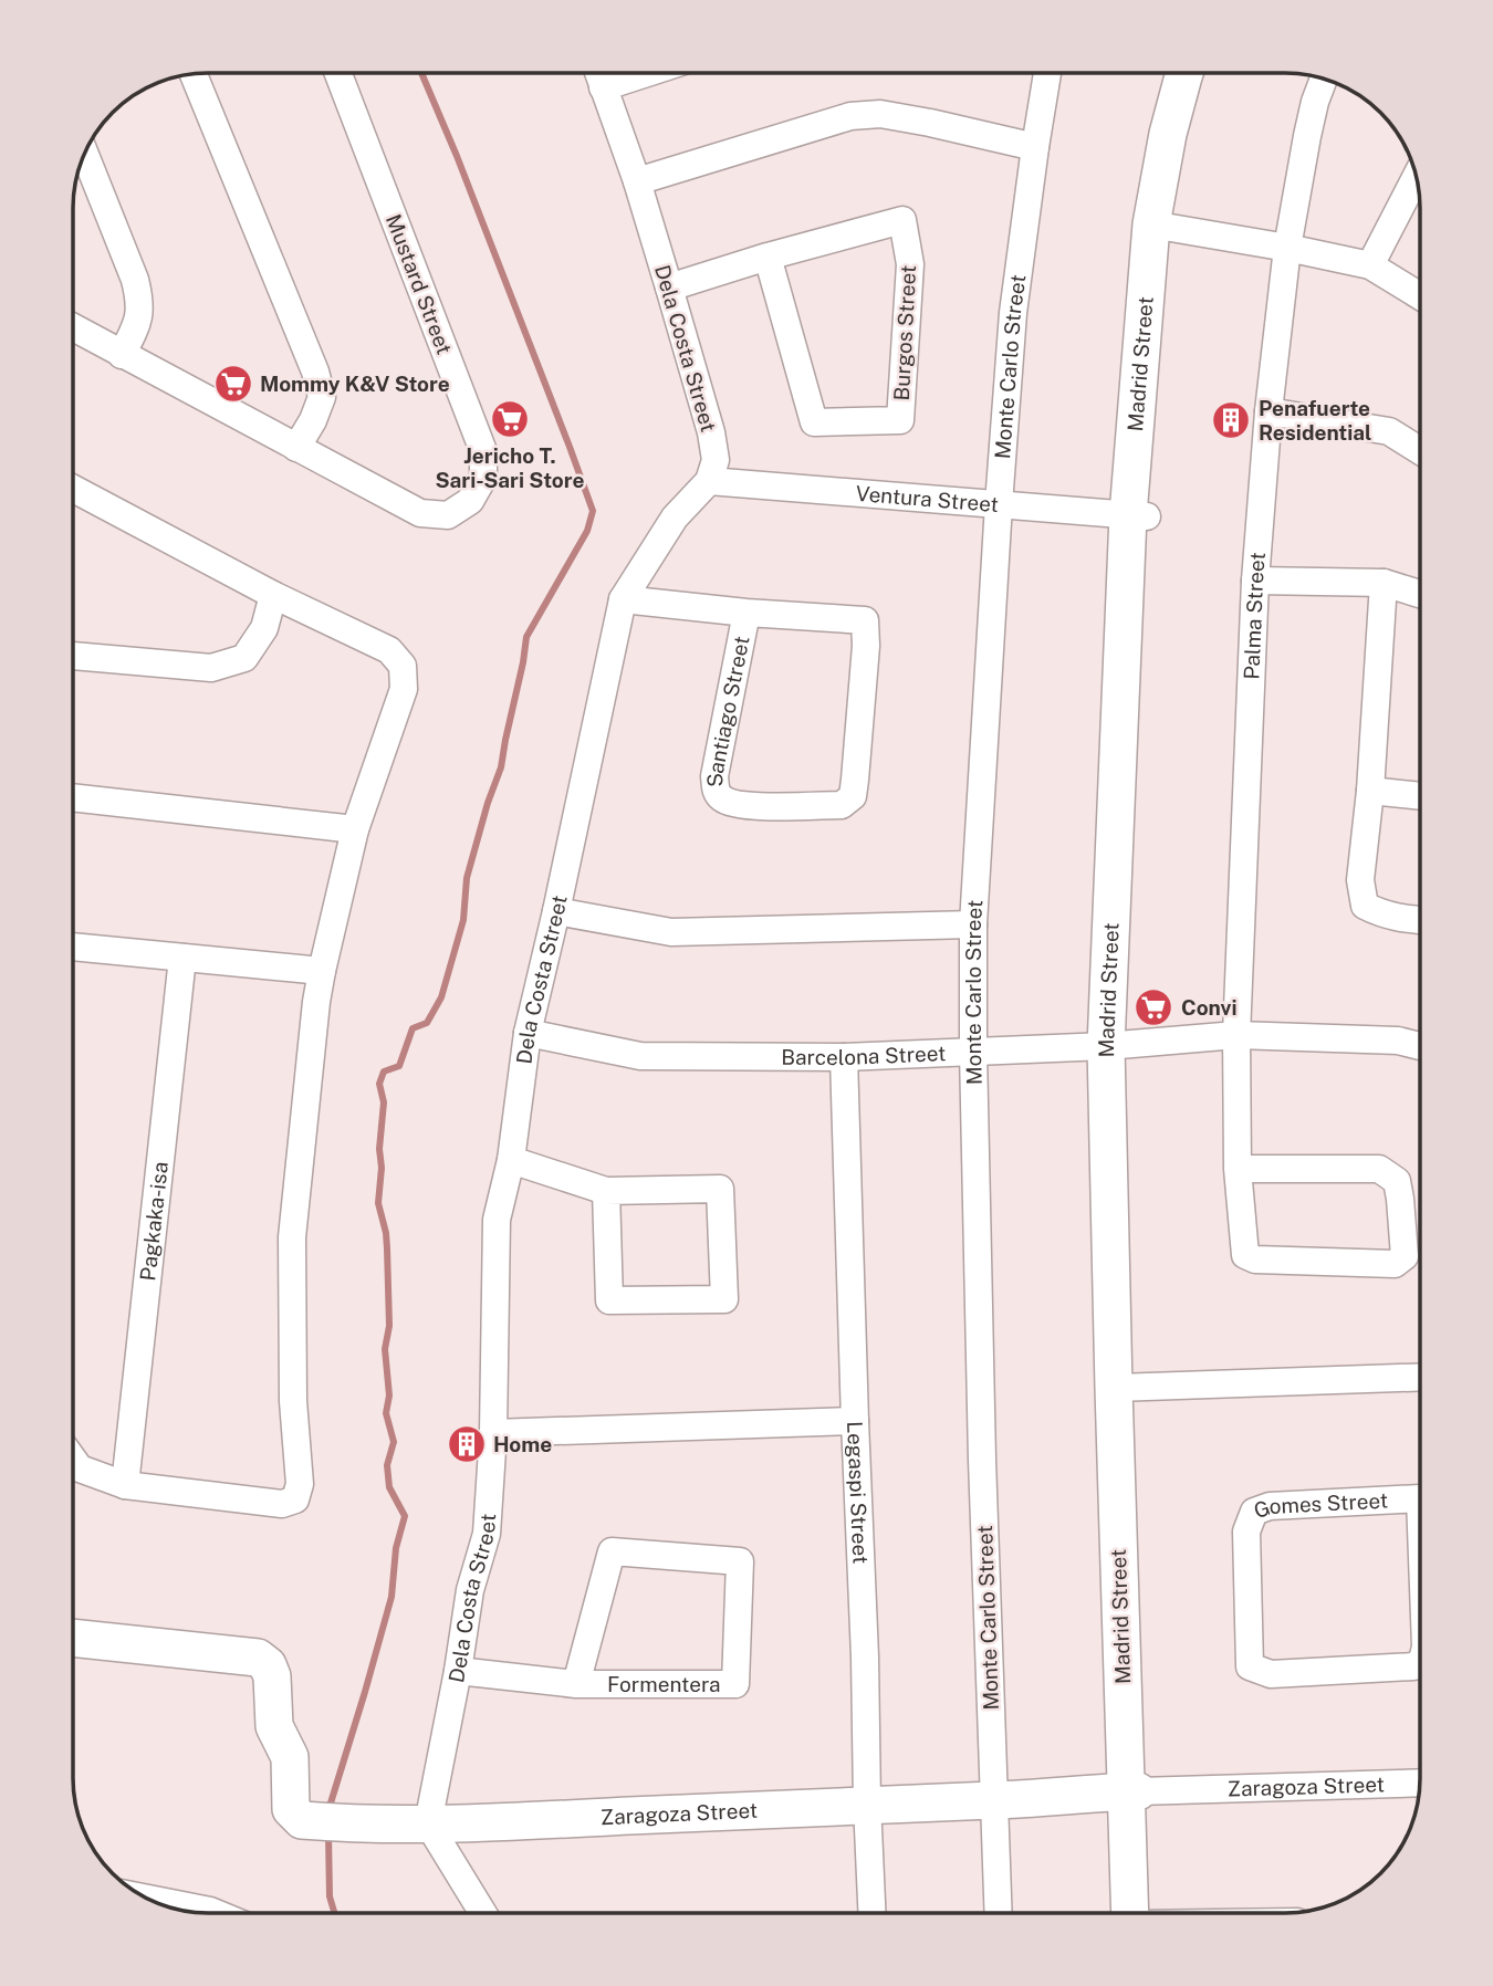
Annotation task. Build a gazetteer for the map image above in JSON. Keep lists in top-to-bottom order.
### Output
{
  "streets": {
    "street": [
      "Mustard Street",
      "Burgos Street",
      "Dela Costa Street",
      "Madrid Street",
      "Monte Carlo Street",
      "Ventura Street",
      "Palma Street",
      "Santiago Street",
      "Barcelona Street",
      "Pagkaka-isa",
      "Legaspi Street",
      "Gomes Street",
      "Formentera",
      "Zaragoza Street"
    ]
  },
  "crossings": [
    ["Burgos Street", "Dela Costa Street"],
    ["Dela Costa Street", "Ventura Street"],
    ["Dela Costa Street", "Santiago Street"],
    ["Dela Costa Street", "Barcelona Street"],
    ["Dela Costa Street", "Formentera"],
    ["Dela Costa Street", "Zaragoza Street"],
    ["Madrid Street", "Ventura Street"],
    ["Madrid Street", "Barcelona Street"],
    ["Madrid Street", "Zaragoza Street"],
    ["Monte Carlo Street", "Ventura Street"],
    ["Monte Carlo Street", "Barcelona Street"],
    ["Monte Carlo Street", "Zaragoza Street"],
    ["Palma Street", "Barcelona Street"],
    ["Barcelona Street", "Legaspi Street"],
    ["Legaspi Street", "Zaragoza Street"]
  ],
  "places": {
    "supermarket": ["Mommy K&V Store", "Jericho T. Sari-Sari Store", "Convi"],
    "building": ["Penafuerte Residential", "Home"]
  }
}
